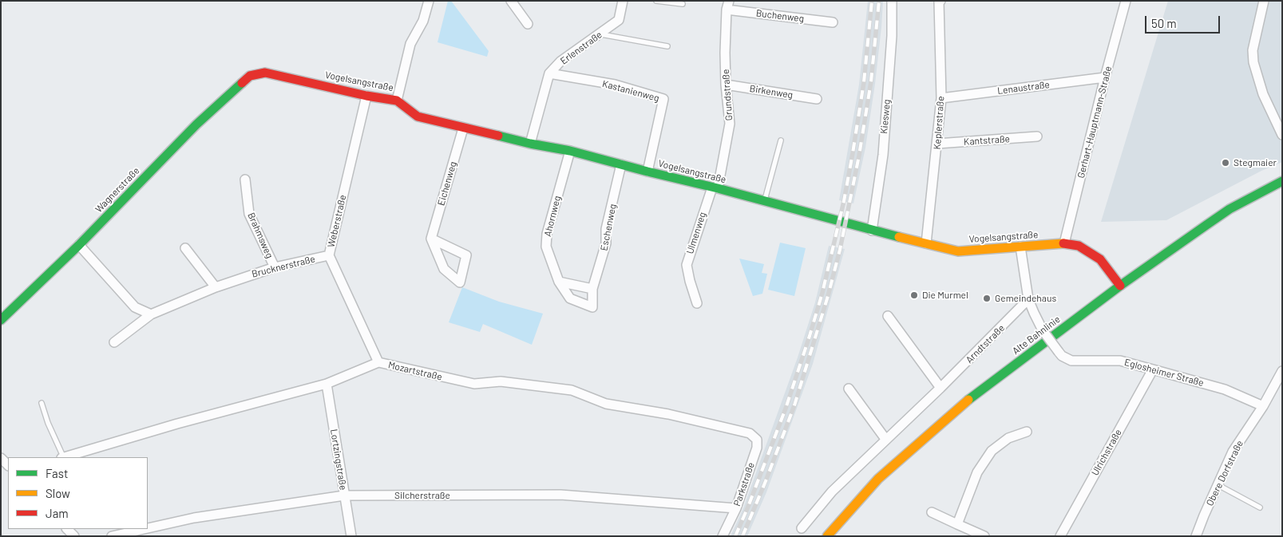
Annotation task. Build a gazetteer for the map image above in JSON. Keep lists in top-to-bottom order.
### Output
{
  "streets": {
    "street": [
      "Buchenweg",
      "Erlenstraße",
      "Vogelsangstraße",
      "Lenaustraße",
      "Kastanienweg",
      "Birkenweg",
      "Grundstraße",
      "Kiesweg",
      "Gerhart-Hauptmann-Straße",
      "Keplerstraße",
      "Kantstraße",
      "Eichenweg",
      "Wagnerstraße",
      "Ahornweg",
      "Weberstraße",
      "Eschenweg",
      "Ulmenweg",
      "Brahmsweg",
      "Brucknerstraße",
      "Alte Bahnlinie",
      "Arndtstraße",
      "Mozartstraße",
      "Eglosheimer Straße",
      "Ulrichstraße",
      "Lortzingstraße",
      "Obere Dorfstraße",
      "Parkstraße",
      "Silcherstraße"
    ]
  },
  "crossings": [
    ["Buchenweg", "Grundstraße"],
    ["Erlenstraße", "Vogelsangstraße"],
    ["Erlenstraße", "Kastanienweg"],
    ["Vogelsangstraße", "Kastanienweg"],
    ["Vogelsangstraße", "Grundstraße"],
    ["Vogelsangstraße", "Kiesweg"],
    ["Vogelsangstraße", "Gerhart-Hauptmann-Straße"],
    ["Vogelsangstraße", "Keplerstraße"],
    ["Vogelsangstraße", "Eichenweg"],
    ["Vogelsangstraße", "Wagnerstraße"],
    ["Vogelsangstraße", "Ahornweg"],
    ["Vogelsangstraße", "Weberstraße"],
    ["Vogelsangstraße", "Eschenweg"],
    ["Vogelsangstraße", "Ulmenweg"],
    ["Vogelsangstraße", "Alte Bahnlinie"],
    ["Vogelsangstraße", "Eglosheimer Straße"],
    ["Lenaustraße", "Gerhart-Hauptmann-Straße"],
    ["Lenaustraße", "Keplerstraße"],
    ["Birkenweg", "Grundstraße"],
    ["Grundstraße", "Ulmenweg"],
    ["Keplerstraße", "Kantstraße"],
    ["Ahornweg", "Eschenweg"],
    ["Weberstraße", "Brucknerstraße"],
    ["Weberstraße", "Mozartstraße"],
    ["Brahmsweg", "Brucknerstraße"],
    ["Arndtstraße", "Eglosheimer Straße"],
    ["Mozartstraße", "Lortzingstraße"],
    ["Mozartstraße", "Parkstraße"],
    ["Eglosheimer Straße", "Ulrichstraße"],
    ["Eglosheimer Straße", "Obere Dorfstraße"],
    ["Lortzingstraße", "Silcherstraße"],
    ["Parkstraße", "Silcherstraße"]
  ],
  "places": ["Stegmaier", "Die Murmel", "Gemeindehaus"],
  "legend": ["Fast", "Slow", "Jam"],
  "scale_bar": "50 m"
}
